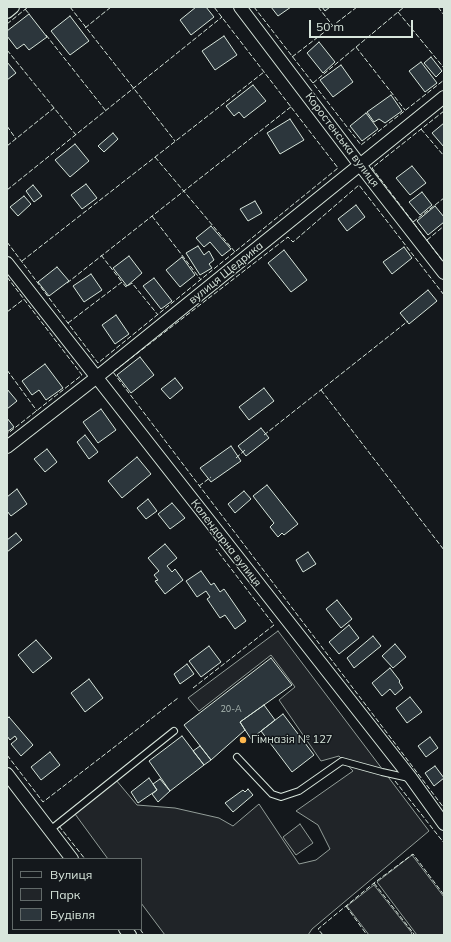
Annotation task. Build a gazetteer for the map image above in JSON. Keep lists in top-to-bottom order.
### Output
{
  "streets": {
    "street": ["Коростенська вулиця", "вулиця Щедрика", "Календарна вулиця"]
  },
  "crossings": [
    ["Коростенська вулиця", "вулиця Щедрика"],
    ["вулиця Щедрика", "Календарна вулиця"]
  ],
  "places": ["Гімназія № 127"],
  "house_numbers": ["20-А"],
  "legend": ["Вулиця", "Парк", "Будівля"],
  "scale_bar": "50 m"
}
